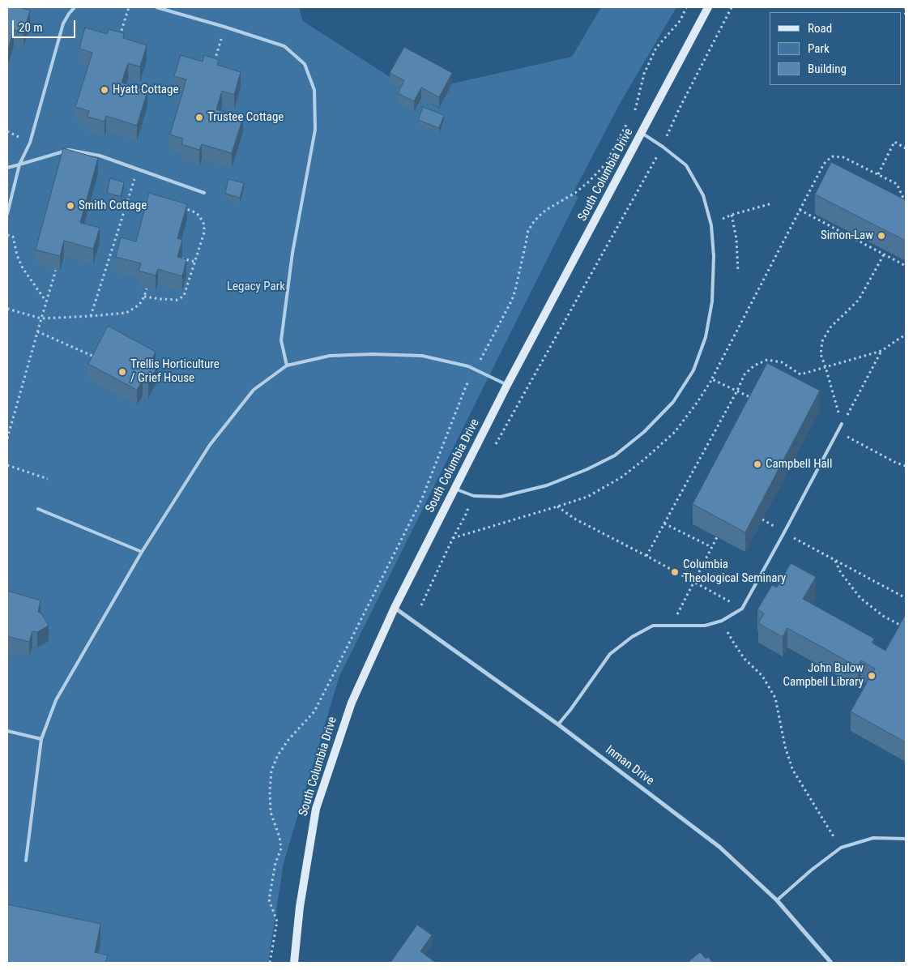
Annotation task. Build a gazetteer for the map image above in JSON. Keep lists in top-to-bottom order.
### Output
{
  "streets": {
    "main road": ["South Columbia Drive"],
    "street": ["Inman Drive"]
  },
  "crossings": [
    ["South Columbia Drive", "Inman Drive"]
  ],
  "parks": ["Legacy Park"],
  "places": [
    "Hyatt Cottage",
    "Trustee Cottage",
    "Smith Cottage",
    "Simon-Law",
    "Trellis Horticulture / Grief House",
    "Campbell Hall",
    "Columbia Theological Seminary",
    "John Bulow Campbell Library"
  ],
  "legend": ["Road", "Park", "Building"],
  "scale_bar": "20 m"
}
